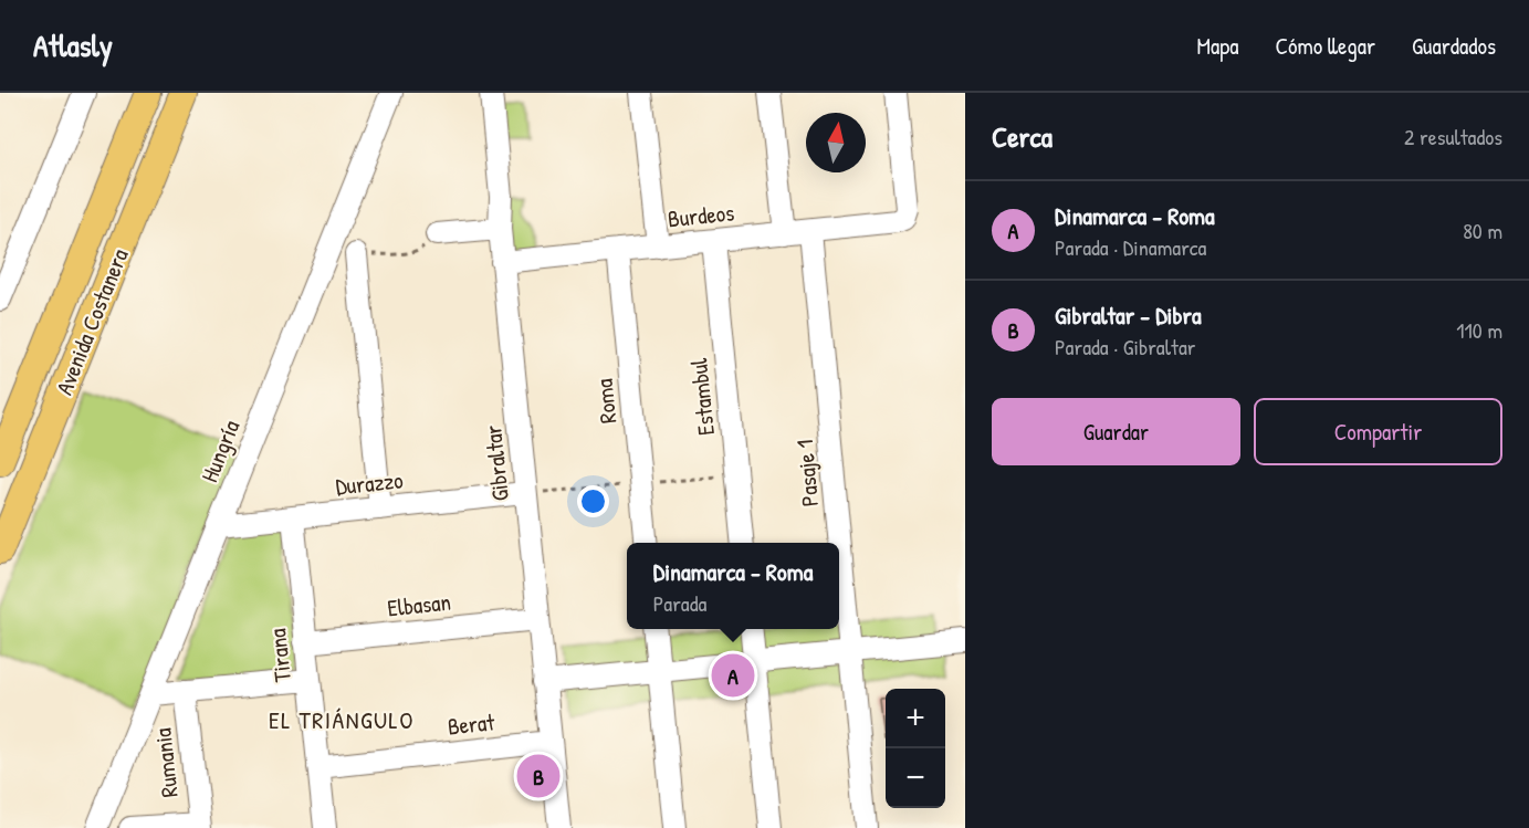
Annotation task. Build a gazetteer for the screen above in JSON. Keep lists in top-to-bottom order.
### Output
{
  "streets": {
    "main road": ["Avenida Costanera"],
    "street": [
      "Burdeos",
      "Estambul",
      "Roma",
      "Hungría",
      "Gibraltar",
      "Pasaje 1",
      "Durazzo",
      "Elbasan",
      "Tirana",
      "Berat",
      "Rumania"
    ]
  },
  "crossings": [
    ["Burdeos", "Estambul"],
    ["Burdeos", "Roma"],
    ["Burdeos", "Gibraltar"],
    ["Burdeos", "Pasaje 1"],
    ["Hungría", "Durazzo"],
    ["Gibraltar", "Durazzo"],
    ["Gibraltar", "Elbasan"],
    ["Gibraltar", "Berat"],
    ["Durazzo", "Tirana"],
    ["Elbasan", "Tirana"],
    ["Tirana", "Berat"]
  ],
  "districts": ["EL TRIÁNGULO"],
  "north": "top",
  "page": {
    "header": "Atlasly",
    "nav": ["Mapa", "Cómo llegar", "Guardados"],
    "heading": ["Cerca", "2 resultados"],
    "list": [
      {
        "mark": "A",
        "name": "Dinamarca - Roma",
        "note": "Parada · Dinamarca",
        "value": "80 m"
      },
      {
        "mark": "B",
        "name": "Gibraltar - Dibra",
        "note": "Parada · Gibraltar",
        "value": "110 m"
      }
    ],
    "buttons": ["Guardar", "Compartir"],
    "popup": ["Dinamarca - Roma", "Parada"],
    "pins": ["A", "B"],
    "map_buttons": ["+", "−"]
  }
}
